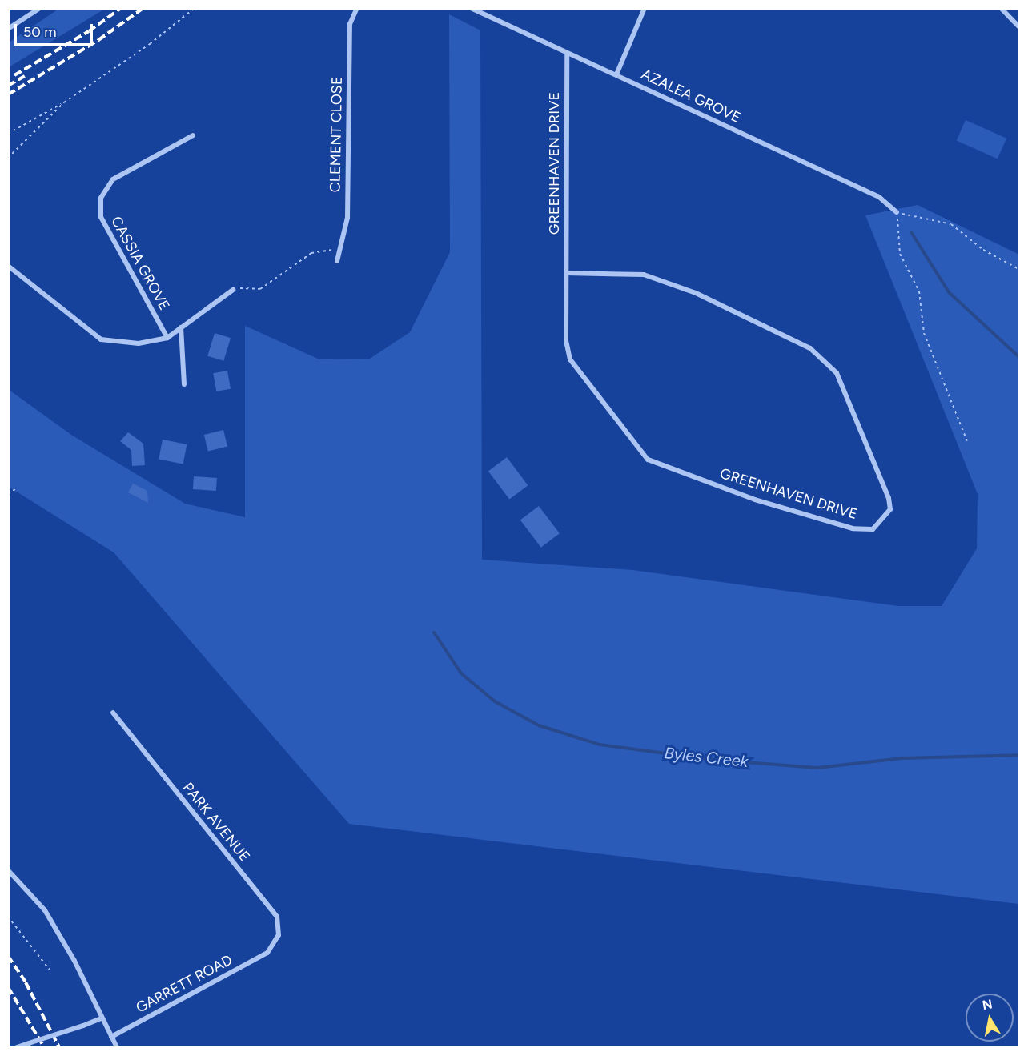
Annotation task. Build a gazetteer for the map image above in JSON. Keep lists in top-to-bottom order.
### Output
{
  "streets": {
    "street": [
      "AZALEA GROVE",
      "CLEMENT CLOSE",
      "GREENHAVEN DRIVE",
      "CASSIA GROVE",
      "PARK AVENUE",
      "GARRETT ROAD"
    ]
  },
  "crossings": [
    ["AZALEA GROVE", "GREENHAVEN DRIVE"],
    ["PARK AVENUE", "GARRETT ROAD"]
  ],
  "water": ["Byles Creek"],
  "scale_bar": "50 m",
  "north": "top"
}
